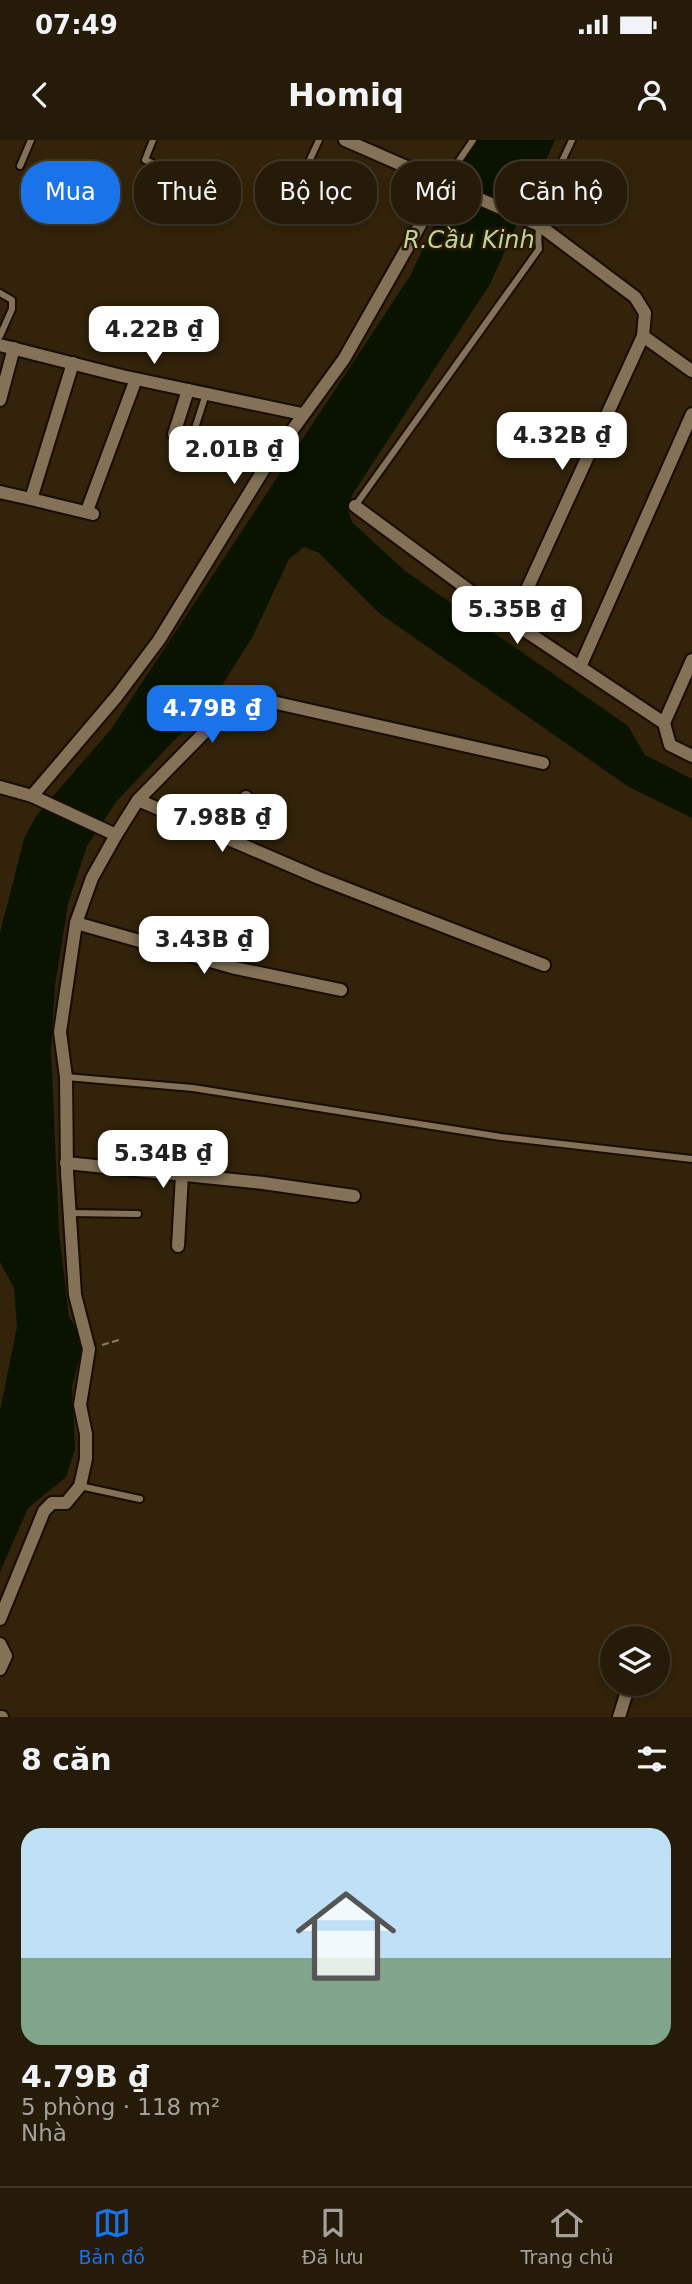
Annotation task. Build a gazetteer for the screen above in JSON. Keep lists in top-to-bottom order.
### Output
{
  "water": ["R.Cầu Kinh"],
  "page": {
    "status": "07:49",
    "header": "Homiq",
    "chip": [
      "Mua",
      "Thuê",
      "Bộ lọc",
      "Mới",
      "Căn hộ"
    ],
    "price": [
      "4.22B ₫",
      "4.32B ₫",
      "2.01B ₫",
      "5.35B ₫",
      "4.79B ₫",
      "7.98B ₫",
      "3.43B ₫",
      "5.34B ₫"
    ],
    "heading": "8 căn",
    "list": [
      {
        "name": "4.79B ₫",
        "note": "5 phòng · 118 m² · Nhà"
      }
    ],
    "tabs": ["Bản đồ", "Đã lưu", "Trang chủ"]
  }
}
